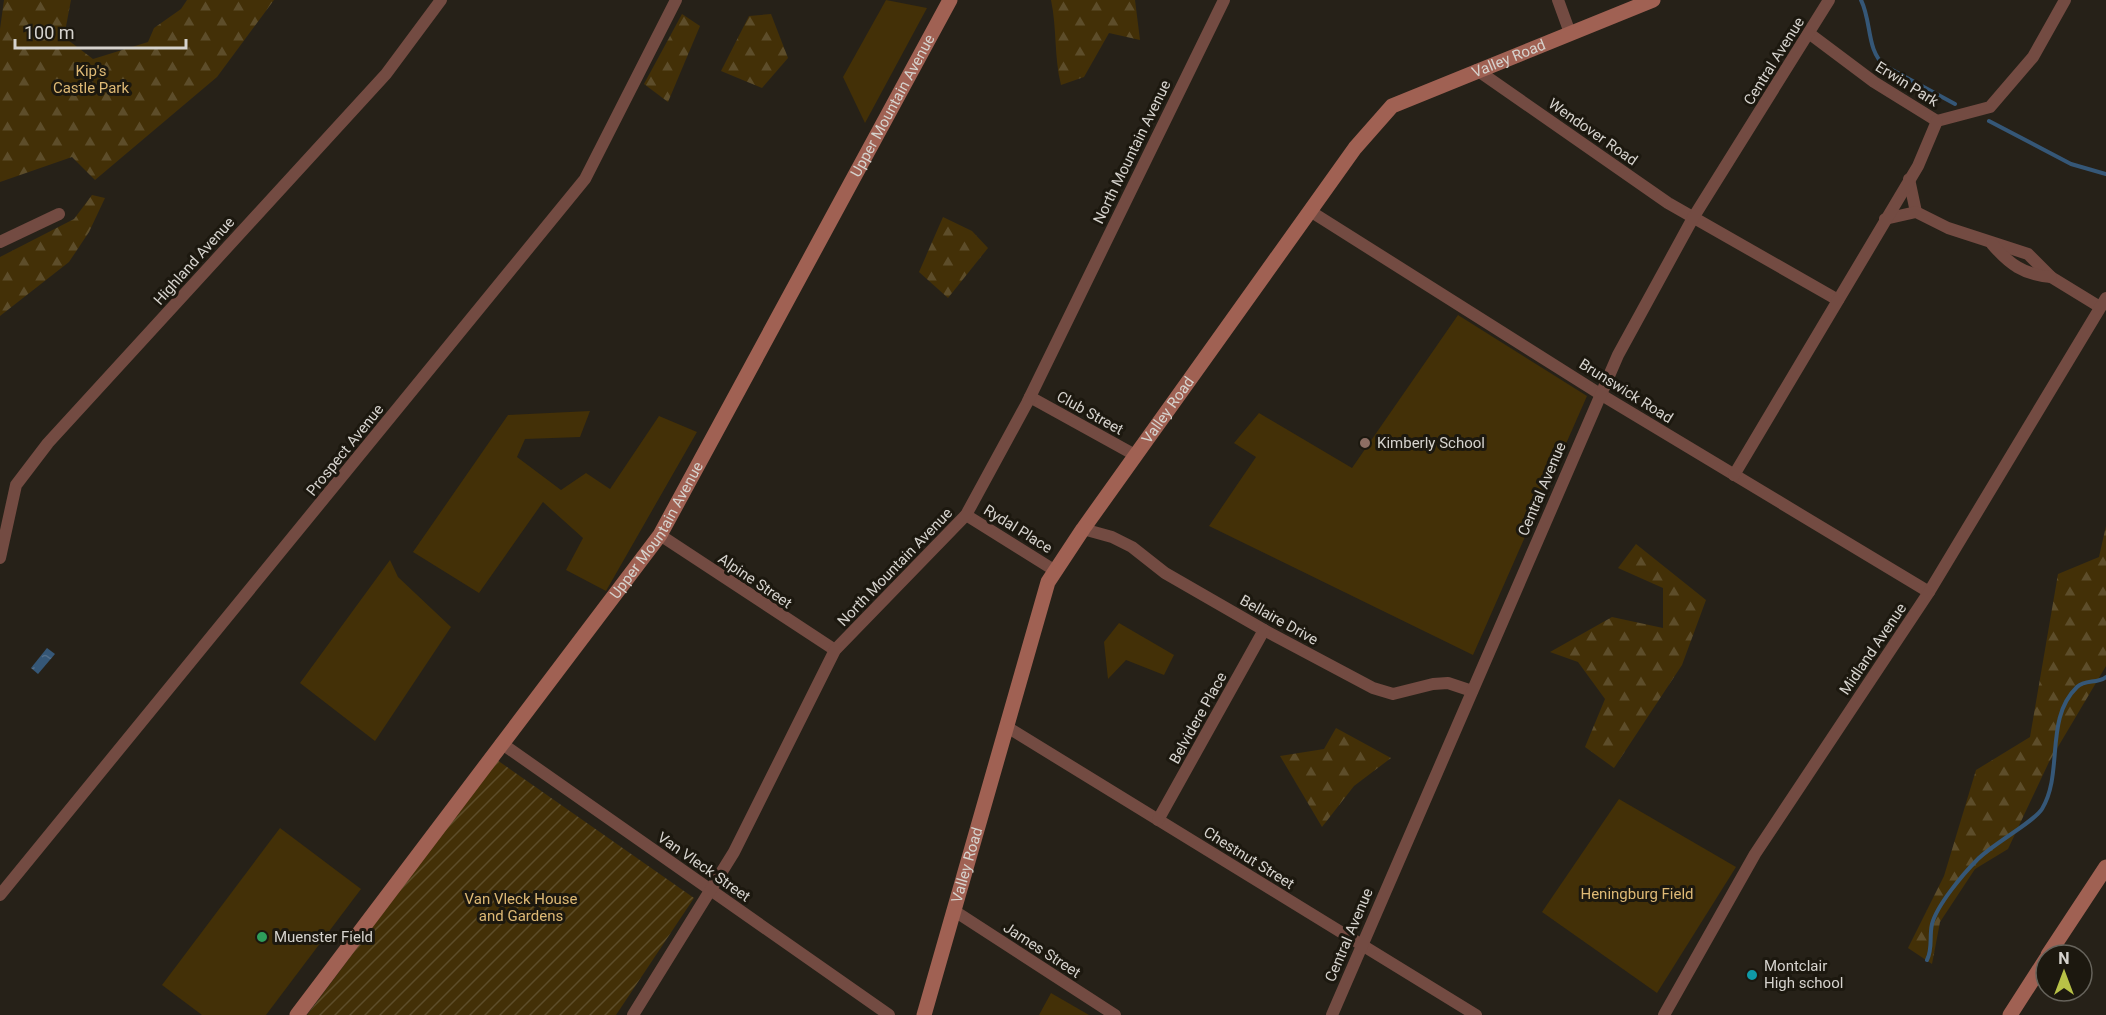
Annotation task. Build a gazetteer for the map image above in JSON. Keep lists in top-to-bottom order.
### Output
{
  "streets": {
    "street": [
      "Valley Road",
      "Central Avenue",
      "Erwin Park",
      "Upper Mountain Avenue",
      "Wendover Road",
      "North Mountain Avenue",
      "Highland Avenue",
      "Brunswick Road",
      "Club Street",
      "Prospect Avenue",
      "Rydal Place",
      "Alpine Street",
      "Bellaire Drive",
      "Midland Avenue",
      "Belvidere Place",
      "Chestnut Street",
      "Van Vleck Street",
      "James Street"
    ]
  },
  "crossings": [
    ["Valley Road", "Wendover Road"],
    ["Valley Road", "Brunswick Road"],
    ["Valley Road", "Club Street"],
    ["Valley Road", "Rydal Place"],
    ["Valley Road", "Bellaire Drive"],
    ["Valley Road", "Chestnut Street"],
    ["Valley Road", "James Street"],
    ["Central Avenue", "Erwin Park"],
    ["Central Avenue", "Wendover Road"],
    ["Central Avenue", "Brunswick Road"],
    ["Central Avenue", "Bellaire Drive"],
    ["Central Avenue", "Chestnut Street"],
    ["Erwin Park", "Brunswick Road"],
    ["Upper Mountain Avenue", "Alpine Street"],
    ["Upper Mountain Avenue", "Van Vleck Street"],
    ["North Mountain Avenue", "Club Street"],
    ["North Mountain Avenue", "Rydal Place"],
    ["North Mountain Avenue", "Alpine Street"],
    ["North Mountain Avenue", "Van Vleck Street"],
    ["Brunswick Road", "Midland Avenue"],
    ["Bellaire Drive", "Belvidere Place"],
    ["Belvidere Place", "Chestnut Street"]
  ],
  "parks": ["Kip's Castle Park", "Heningburg Field", "Van Vleck House and Gardens"],
  "places": ["Kimberly School", "Muenster Field", "Montclair High school"],
  "scale_bar": "100 m",
  "north": "top"
}
